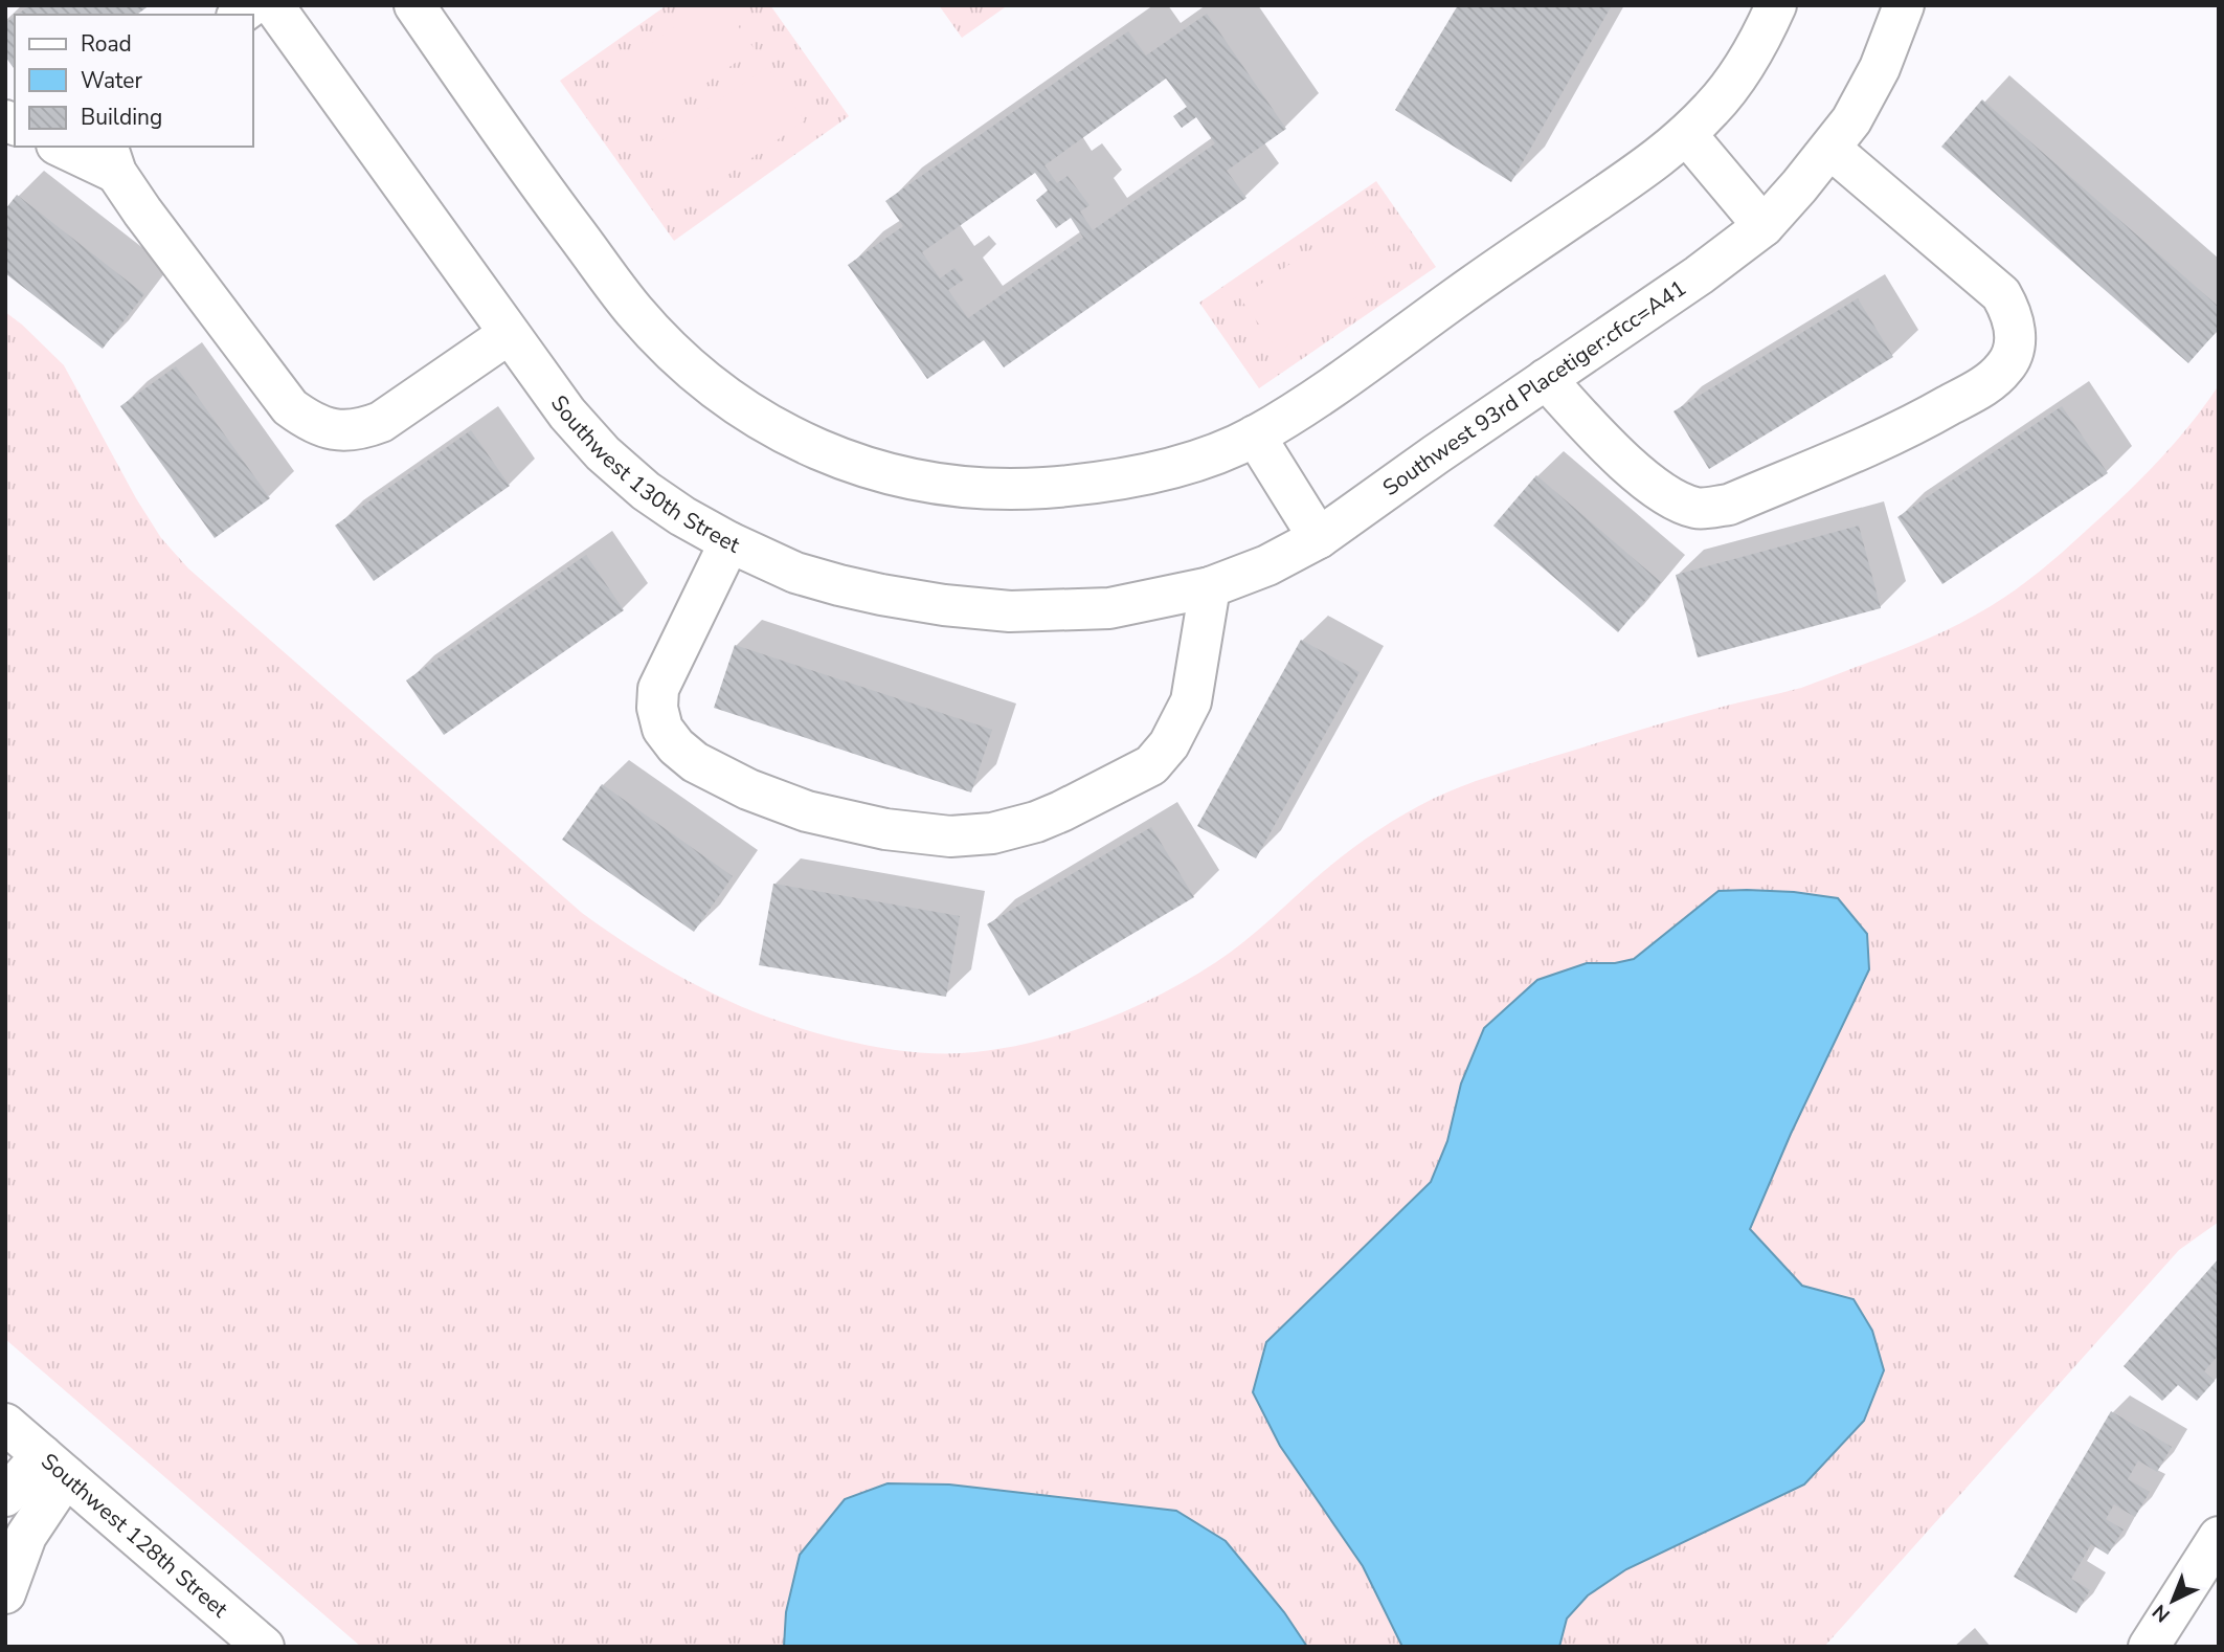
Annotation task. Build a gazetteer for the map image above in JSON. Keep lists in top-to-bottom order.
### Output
{
  "streets": {
    "street": ["Southwest 93rd Placetiger:cfcc=A41", "Southwest 130th Street", "Southwest 128th Street"]
  },
  "crossings": [
    ["Southwest 93rd Placetiger:cfcc=A41", "Southwest 130th Street"]
  ],
  "legend": ["Road", "Water", "Building"],
  "north": "bottom left"
}
